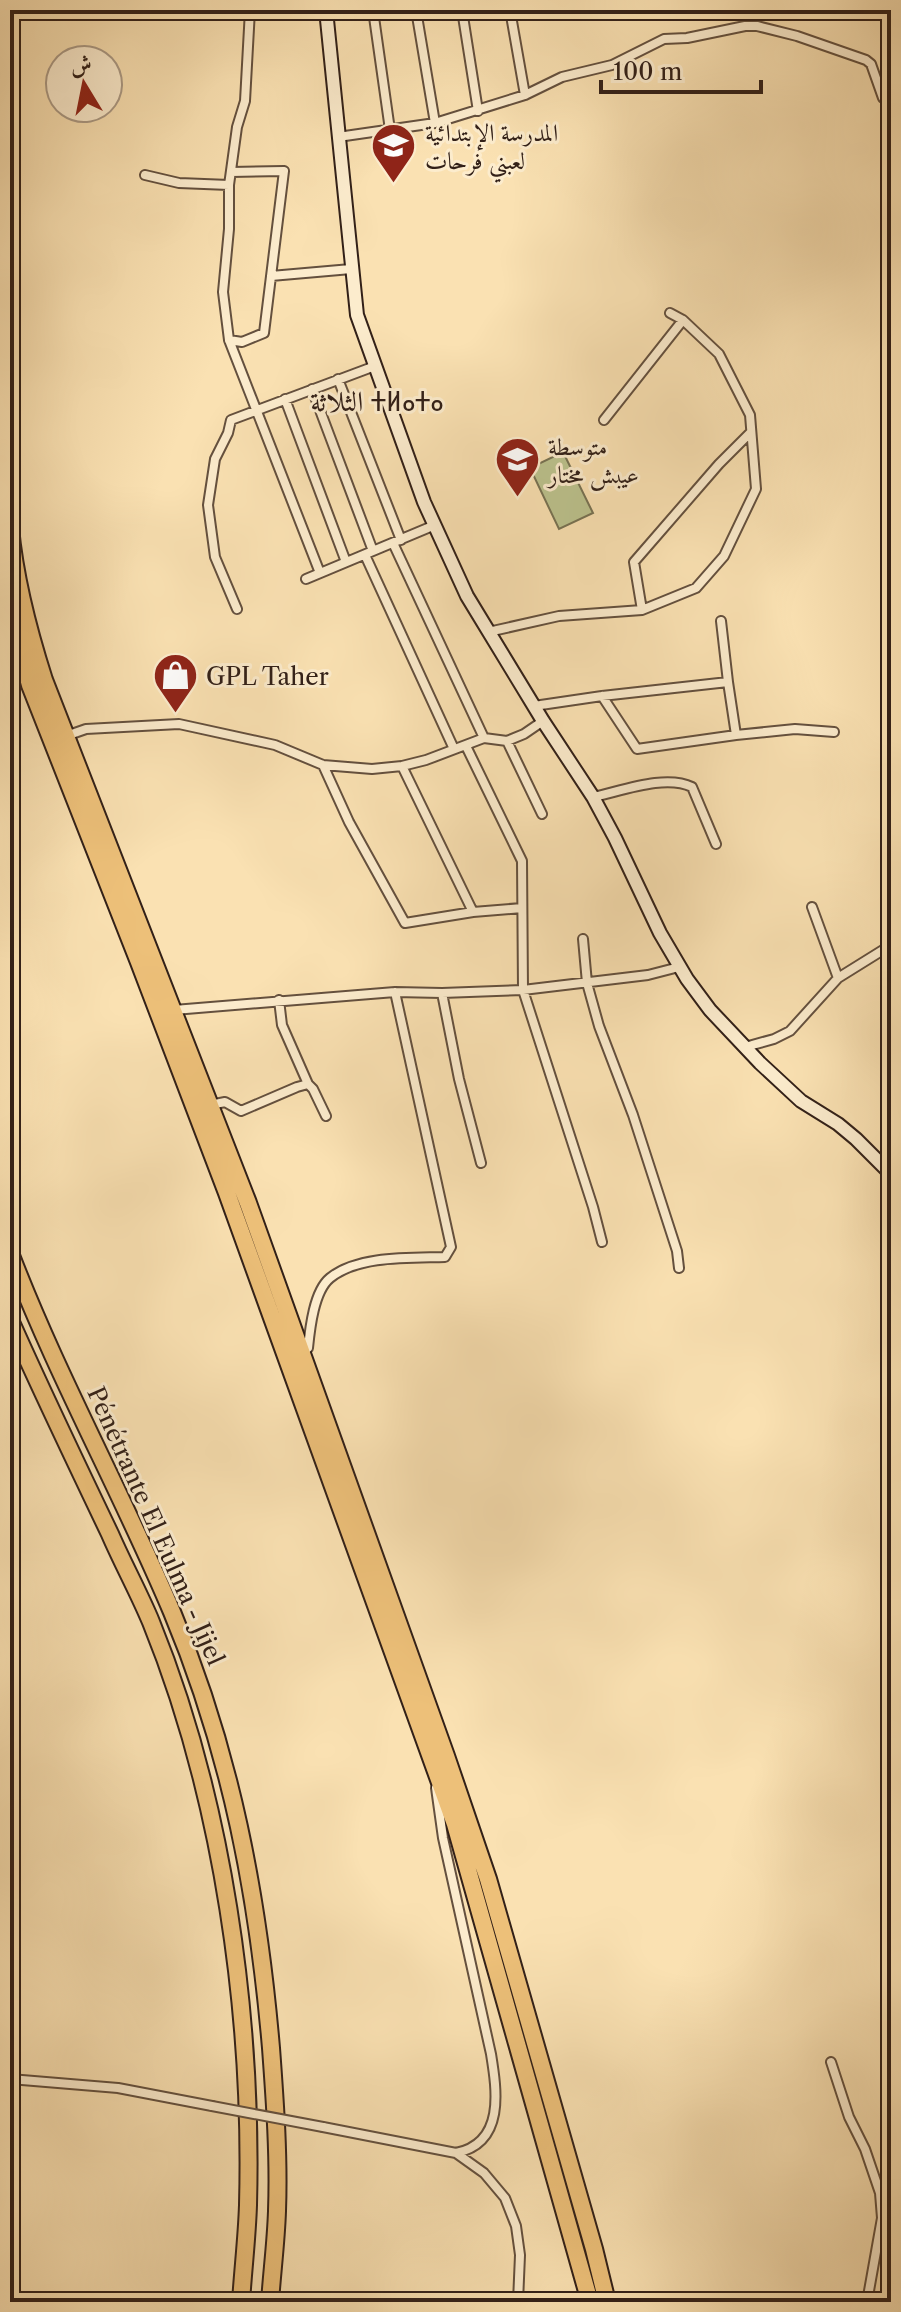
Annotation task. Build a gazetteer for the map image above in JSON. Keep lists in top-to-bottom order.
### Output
{
  "streets": {
    "highway": ["Pénétrante El Eulma - Jijel"]
  },
  "districts": ["الثلاثة ⵜⵍⴰⵜⴰ"],
  "places": {
    "school or university": ["المدرسة الإبتدائية لعبني فرحات", "متوسطة عيبش مختار"],
    "shop": ["GPL Taher"]
  },
  "scale_bar": "100 m",
  "north": "top"
}
